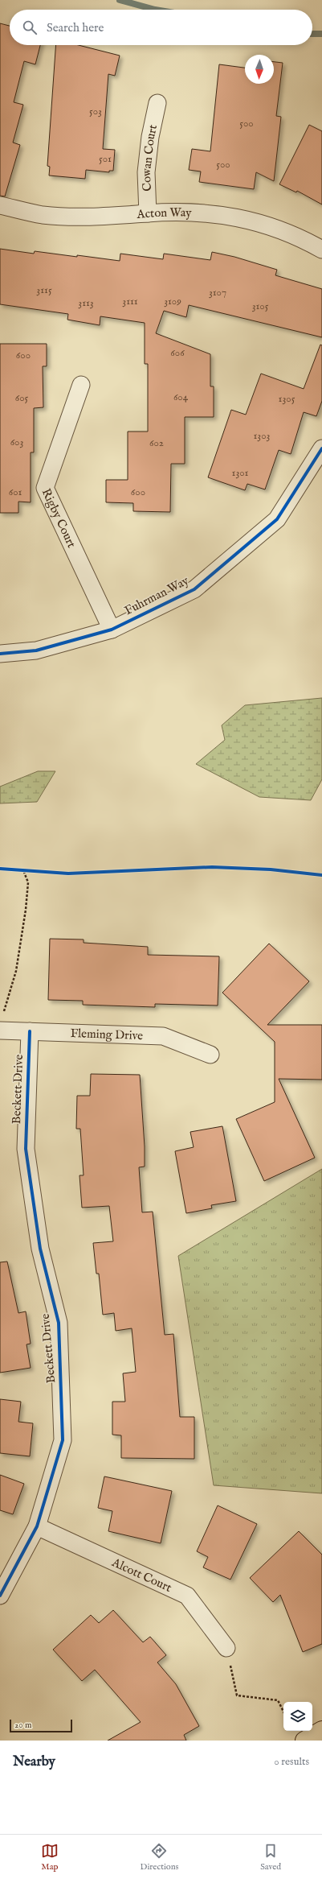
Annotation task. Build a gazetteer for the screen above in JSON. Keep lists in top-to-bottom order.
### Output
{
  "streets": {
    "street": [
      "Cowan Court",
      "Acton Way",
      "Rigby Court",
      "Fuhrman Way",
      "Fleming Drive",
      "Beckett Drive",
      "Alcott Court"
    ]
  },
  "crossings": [
    ["Cowan Court", "Acton Way"],
    ["Rigby Court", "Fuhrman Way"],
    ["Fleming Drive", "Beckett Drive"],
    ["Beckett Drive", "Alcott Court"]
  ],
  "house_numbers": [
    "503",
    "500",
    "501",
    "500",
    "3115",
    "3107",
    "3111",
    "3109",
    "3113",
    "3105",
    "606",
    "600",
    "604",
    "605",
    "1305",
    "1303",
    "603",
    "602",
    "1301",
    "601",
    "600"
  ],
  "scale_bar": "20 m",
  "north": "bottom",
  "page": {
    "search": "Search here",
    "scale": "20 m",
    "heading": ["Nearby", "0 results"],
    "nav": ["Map", "Directions", "Saved"]
  }
}
